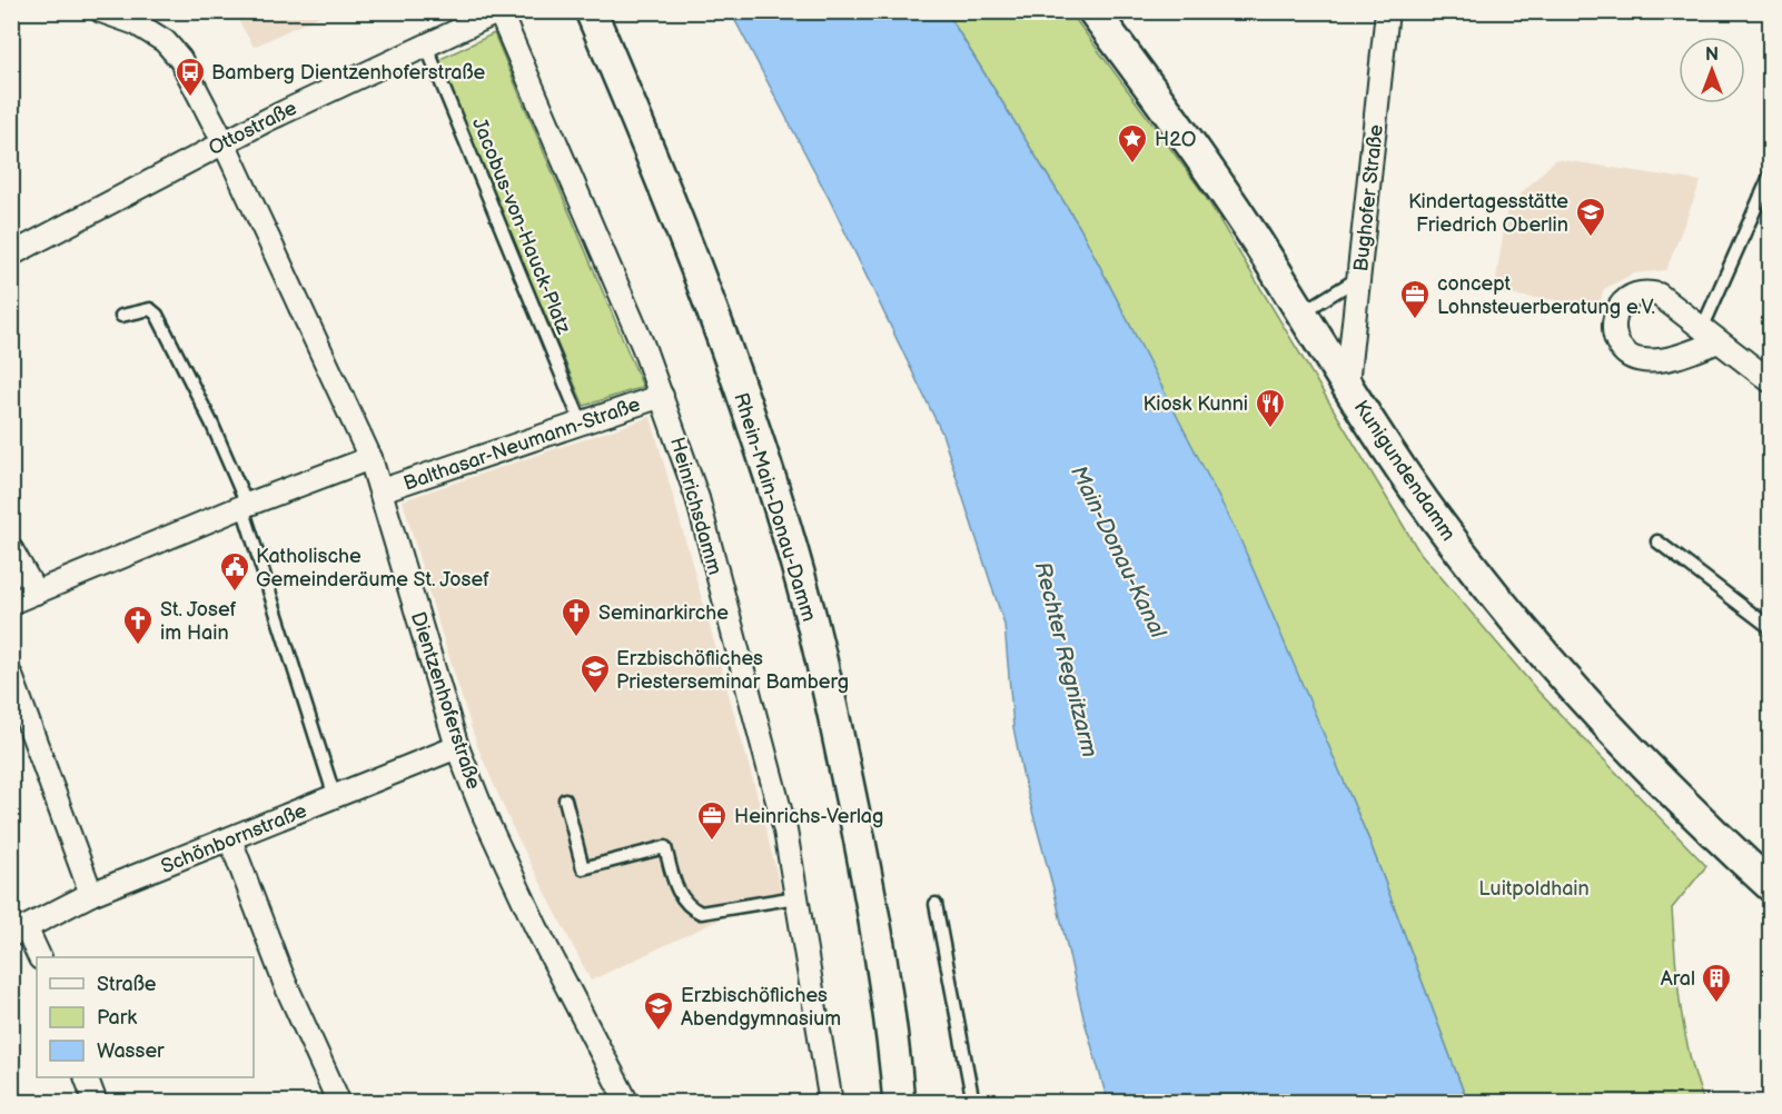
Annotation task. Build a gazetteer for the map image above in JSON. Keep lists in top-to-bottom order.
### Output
{
  "streets": {
    "street": [
      "Ottostraße",
      "Bughofer Straße",
      "Balthasar-Neumann-Straße",
      "Kunigundendamm",
      "Heinrichsdamm",
      "Rhein-Main-Donau-Damm",
      "Dientzenhoferstraße",
      "Schönbornstraße"
    ],
    "lane": ["Jacobus-von-Hauck-Platz"]
  },
  "crossings": [
    ["Ottostraße", "Jacobus-von-Hauck-Platz"],
    ["Ottostraße", "Heinrichsdamm"],
    ["Ottostraße", "Dientzenhoferstraße"],
    ["Bughofer Straße", "Kunigundendamm"],
    ["Jacobus-von-Hauck-Platz", "Balthasar-Neumann-Straße"],
    ["Balthasar-Neumann-Straße", "Heinrichsdamm"],
    ["Balthasar-Neumann-Straße", "Dientzenhoferstraße"],
    ["Dientzenhoferstraße", "Schönbornstraße"]
  ],
  "water": ["Main-Donau-Kanal", "Rechter Regnitzarm"],
  "parks": ["Luitpoldhain"],
  "places": {
    "bus stop": ["Bamberg Dientzenhoferstraße"],
    "place": ["H2O"],
    "school or university": ["Kindertagesstätte Friedrich Oberlin", "Erzbischöfliches Priesterseminar Bamberg", "Erzbischöfliches Abendgymnasium"],
    "office": ["concept Lohnsteuerberatung e.V.", "Heinrichs-Verlag"],
    "restaurant": ["Kiosk Kunni"],
    "public building": ["Katholische Gemeinderäume St. Josef"],
    "church": ["Seminarkirche", "St. Josef im Hain"],
    "building": ["Aral"]
  },
  "legend": ["Straße", "Park", "Wasser"],
  "north": "top"
}
